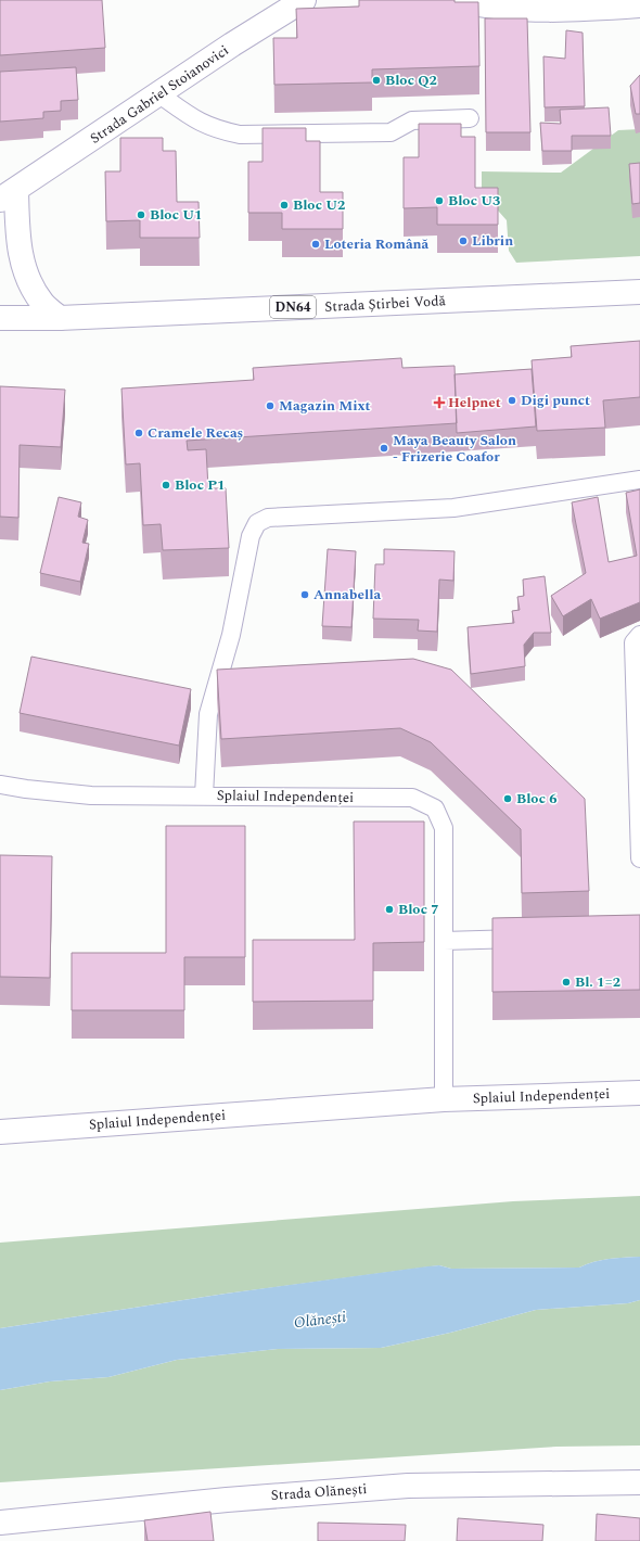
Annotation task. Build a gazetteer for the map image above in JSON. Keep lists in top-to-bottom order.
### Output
{
  "streets": {
    "street": [
      "Strada Gabriel Stoianovici",
      "Strada Știrbei Vodă",
      "DN64",
      "Splaiul Independenței",
      "Strada Olănești"
    ]
  },
  "crossings": [
    ["Strada Gabriel Stoianovici", "Strada Știrbei Vodă"]
  ],
  "water": ["Olănești"],
  "places": {
    "other": [
      "Bloc Q2",
      "Bloc U3",
      "Bloc U2",
      "Bloc U1",
      "Librin",
      "Loteria Română",
      "Digi punct",
      "Magazin Mixt",
      "Cramele Recaș",
      "Maya Beauty Salon - Frizerie Coafor",
      "Bloc P1",
      "Annabella",
      "Bloc 6",
      "Bloc 7",
      "Bl. 1=2"
    ],
    "health": ["Helpnet"]
  }
}
